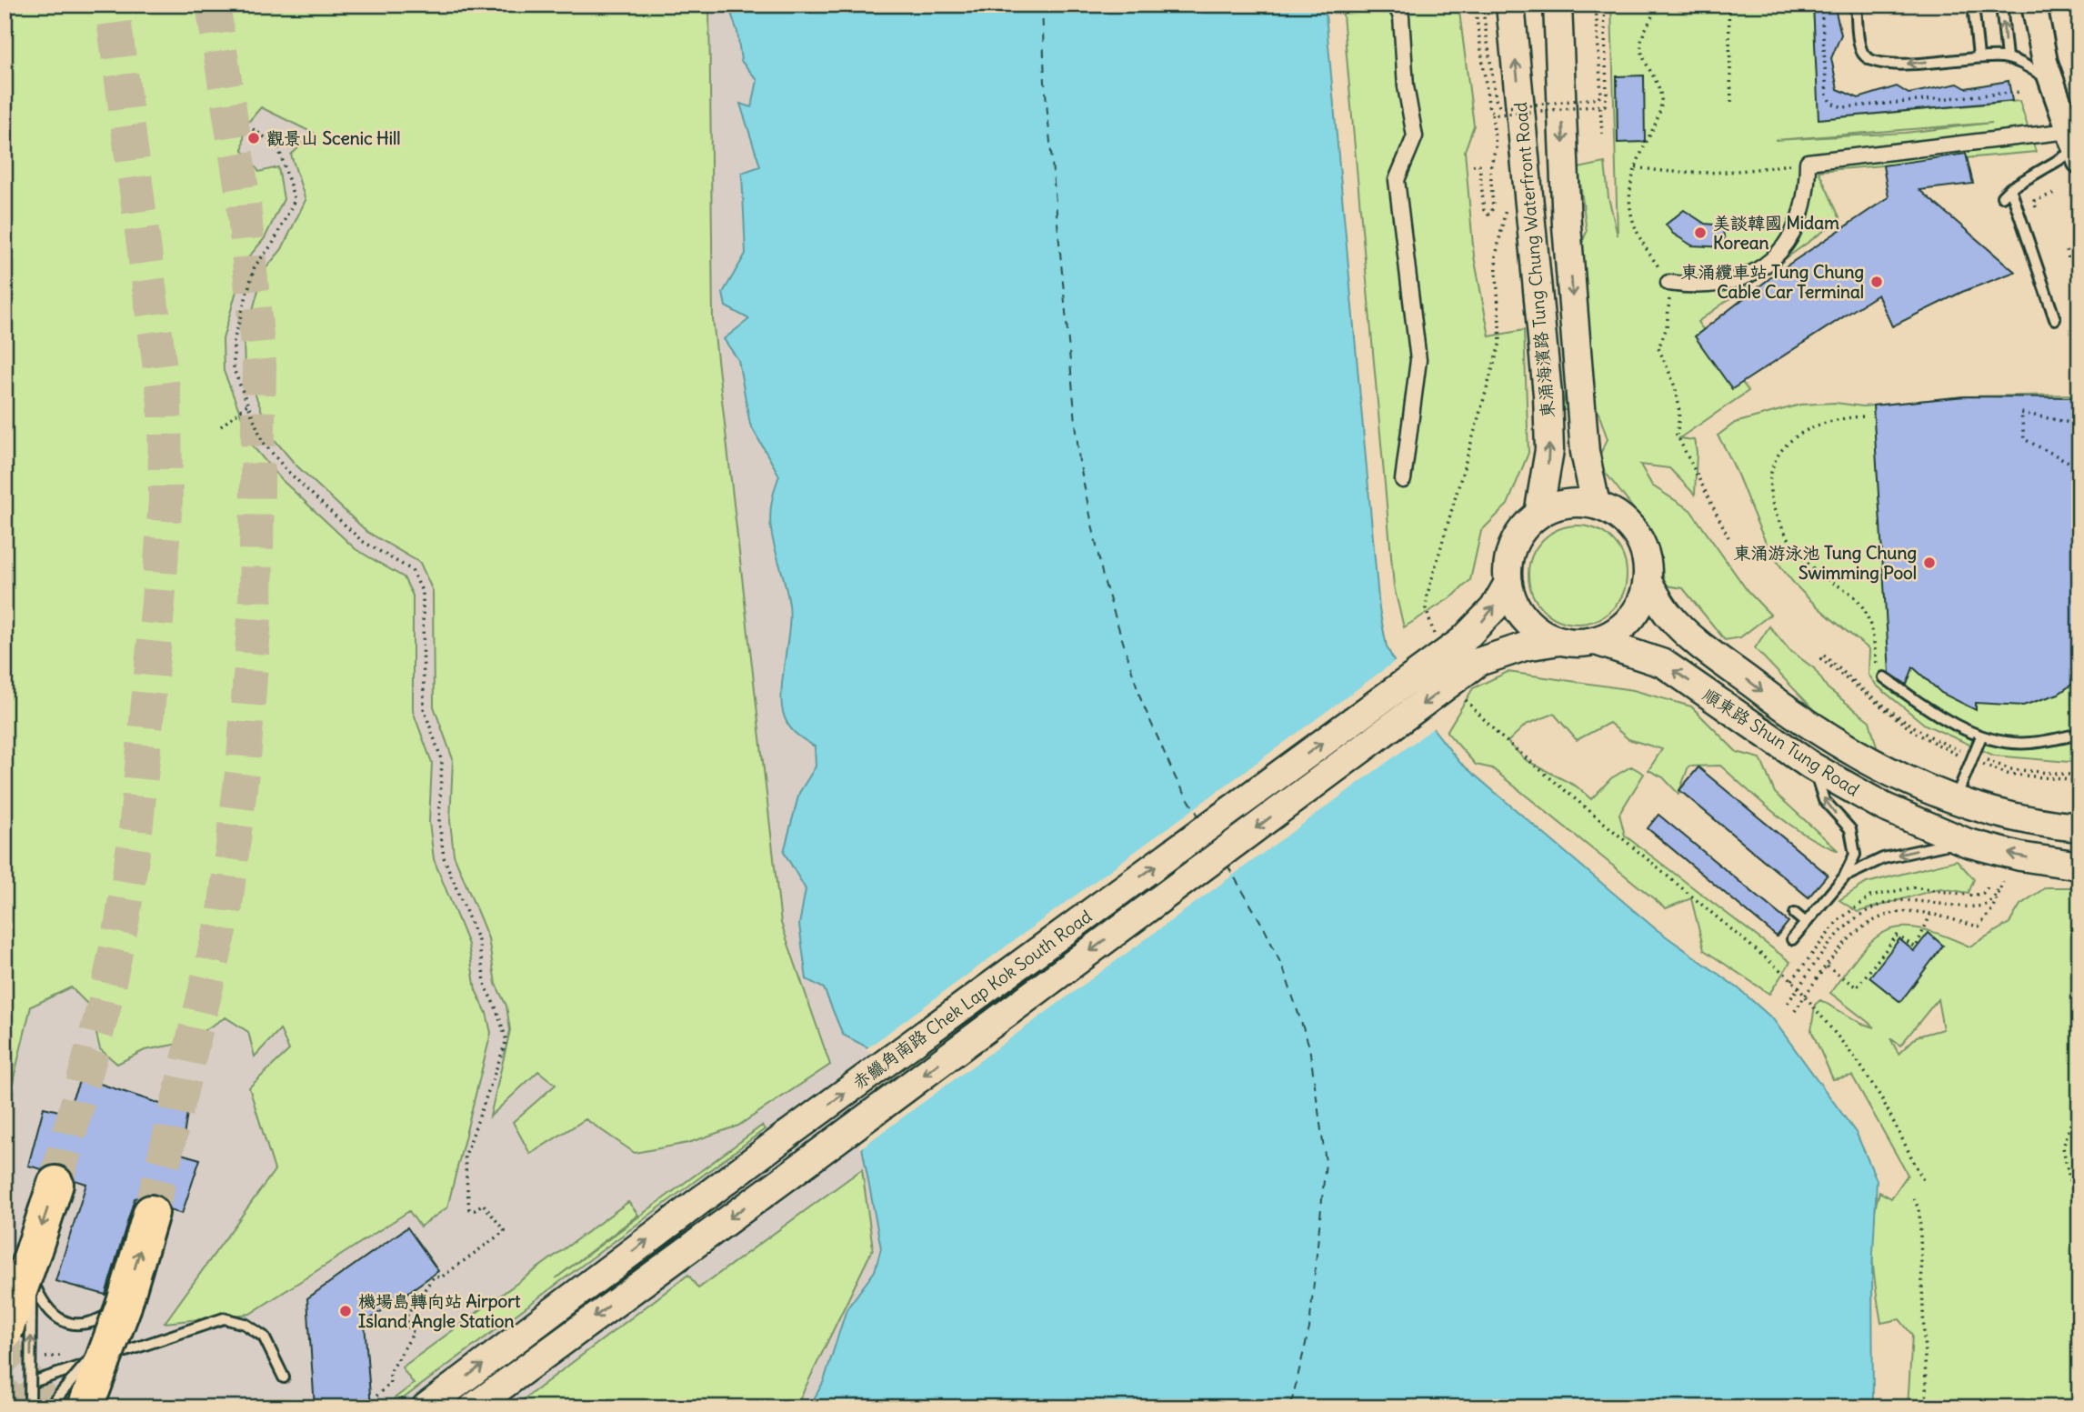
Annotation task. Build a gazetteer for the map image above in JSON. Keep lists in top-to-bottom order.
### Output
{
  "streets": {
    "main road": ["東涌海濱路 Tung Chung Waterfront Road", "順東路 Shun Tung Road", "赤鱲角南路 Chek Lap Kok South Road"]
  },
  "crossings": [
    ["東涌海濱路 Tung Chung Waterfront Road", "順東路 Shun Tung Road"],
    ["東涌海濱路 Tung Chung Waterfront Road", "赤鱲角南路 Chek Lap Kok South Road"],
    ["順東路 Shun Tung Road", "赤鱲角南路 Chek Lap Kok South Road"]
  ],
  "places": [
    "觀景山 Scenic Hill",
    "美談韓國 Midam Korean",
    "東涌纜車站 Tung Chung Cable Car Terminal",
    "東涌游泳池 Tung Chung Swimming Pool",
    "機場島轉向站 Airport Island Angle Station"
  ]
}
